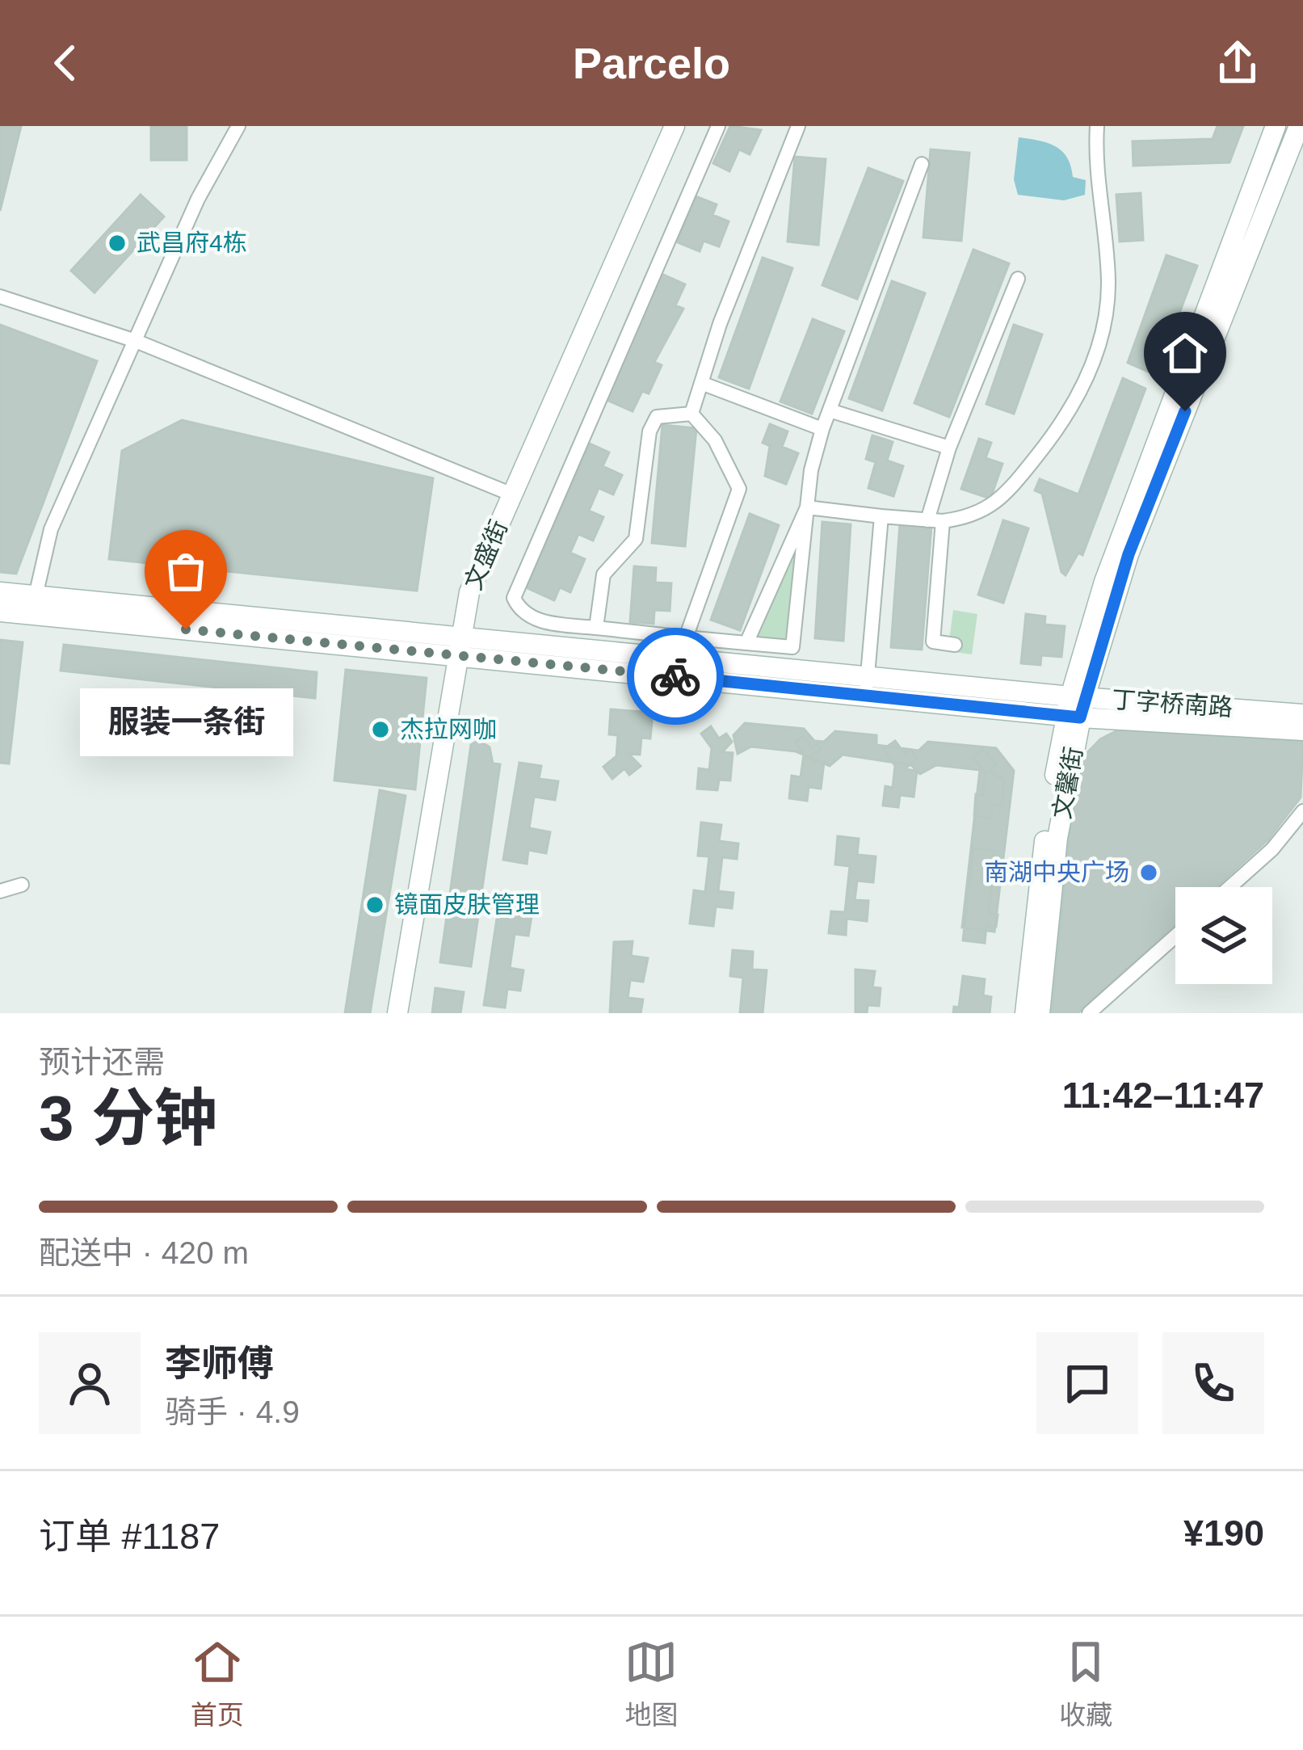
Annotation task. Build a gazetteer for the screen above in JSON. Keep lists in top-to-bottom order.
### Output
{
  "streets": {
    "main road": ["文盛街", "丁字桥南路", "文馨街"]
  },
  "crossings": [
    ["文盛街", "丁字桥南路"],
    ["丁字桥南路", "文馨街"]
  ],
  "places": [
    "武昌府4栋",
    "服装一条街",
    "杰拉网咖",
    "南湖中央广场",
    "镜面皮肤管理"
  ],
  "page": {
    "header": "Parcelo",
    "bubble": "服装一条街",
    "heading": ["3 分钟", "预计还需", "11:42–11:47"],
    "panel": [
      "李师傅",
      "骑手 · 4.9",
      "订单 #1187",
      "¥190"
    ],
    "bar": "配送中 · 420 m",
    "tabs": ["首页", "地图", "收藏"]
  }
}
